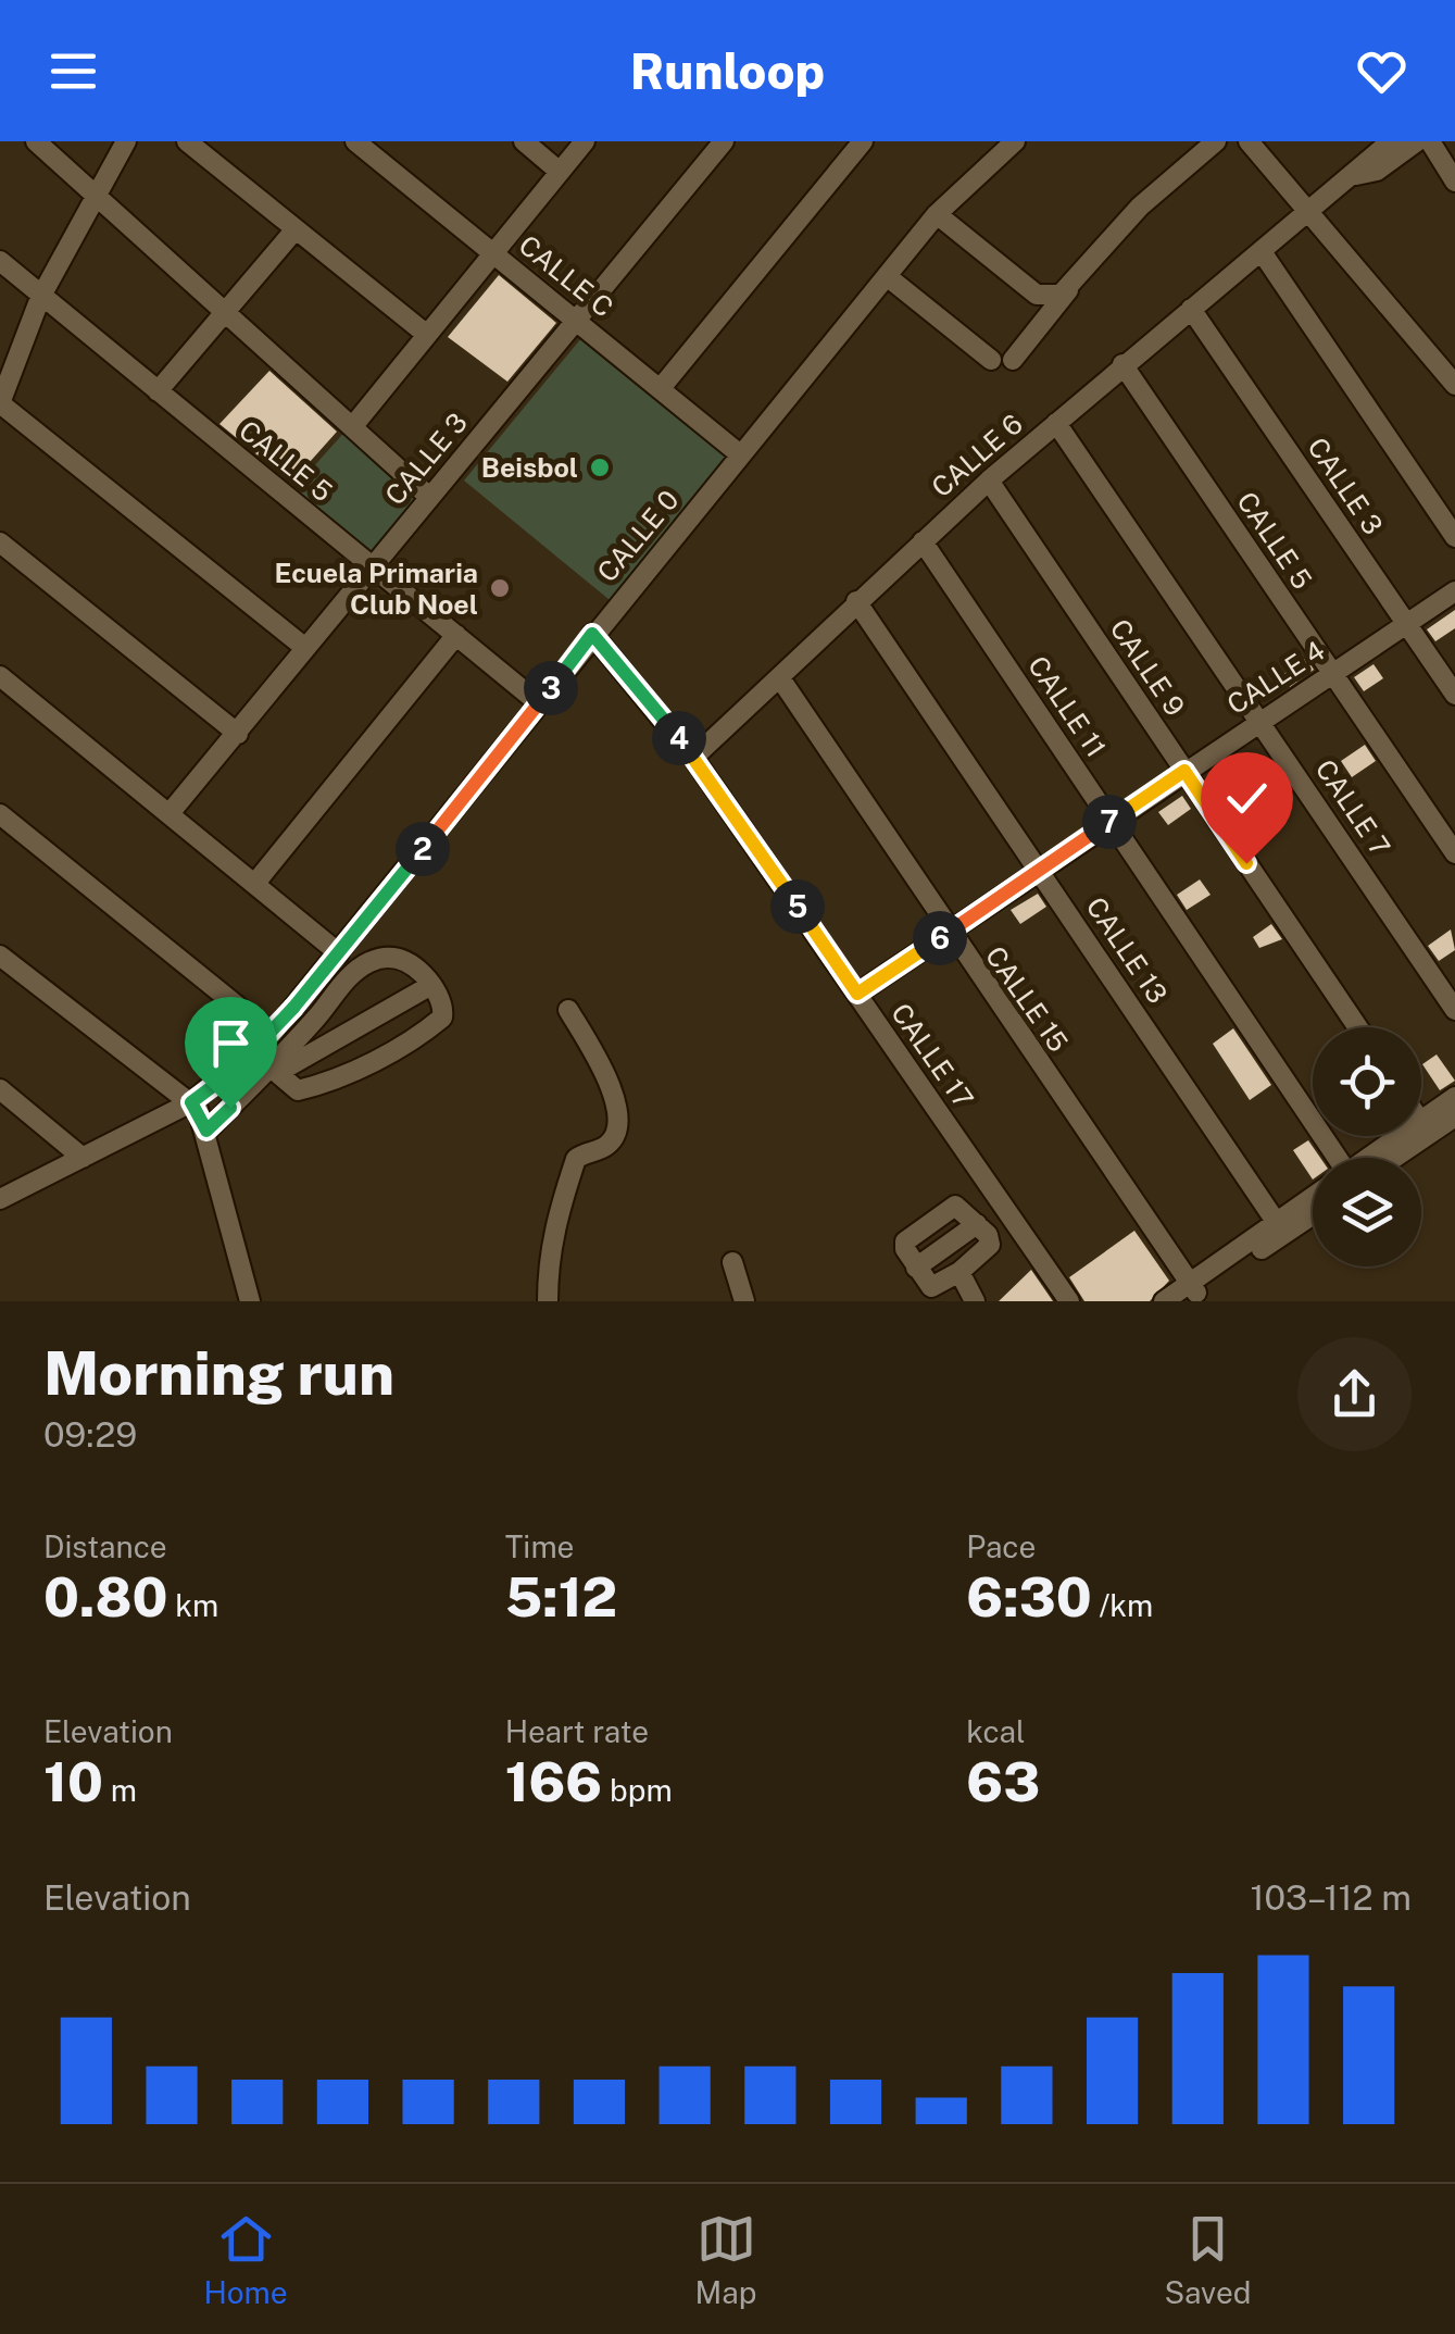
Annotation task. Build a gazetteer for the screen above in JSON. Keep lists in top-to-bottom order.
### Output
{
  "streets": {
    "street": [
      "CALLE C",
      "CALLE 6",
      "CALLE 3",
      "CALLE 5",
      "CALLE 0",
      "CALLE 9",
      "CALLE 4",
      "CALLE 11",
      "CALLE 7",
      "CALLE 13",
      "CALLE 15",
      "CALLE 17"
    ]
  },
  "crossings": [
    ["CALLE C", "CALLE 3"],
    ["CALLE C", "CALLE 0"],
    ["CALLE 6", "CALLE 3"],
    ["CALLE 6", "CALLE 5"],
    ["CALLE 6", "CALLE 9"],
    ["CALLE 6", "CALLE 11"],
    ["CALLE 6", "CALLE 7"],
    ["CALLE 6", "CALLE 13"],
    ["CALLE 6", "CALLE 15"],
    ["CALLE 6", "CALLE 17"],
    ["CALLE 3", "CALLE 5"],
    ["CALLE 3", "CALLE 4"],
    ["CALLE 5", "CALLE 0"],
    ["CALLE 5", "CALLE 4"],
    ["CALLE 0", "CALLE 17"],
    ["CALLE 9", "CALLE 4"],
    ["CALLE 4", "CALLE 11"],
    ["CALLE 4", "CALLE 7"],
    ["CALLE 4", "CALLE 13"],
    ["CALLE 4", "CALLE 15"],
    ["CALLE 4", "CALLE 17"]
  ],
  "places": ["Beisbol", "Ecuela Primaria Club Noel"],
  "page": {
    "header": "Runloop",
    "pins": [
      "3",
      "4",
      "7",
      "2",
      "5",
      "6"
    ],
    "heading": ["Morning run", "09:29"],
    "stats": [
      ["Distance", "0.80 km"],
      ["Time", "5:12"],
      ["Pace", "6:30 /km"],
      ["Elevation", "10 m"],
      ["Heart rate", "166 bpm"],
      ["kcal", "63"]
    ],
    "chart": ["Elevation", "103–112 m"],
    "tabs": ["Home", "Map", "Saved"]
  }
}
